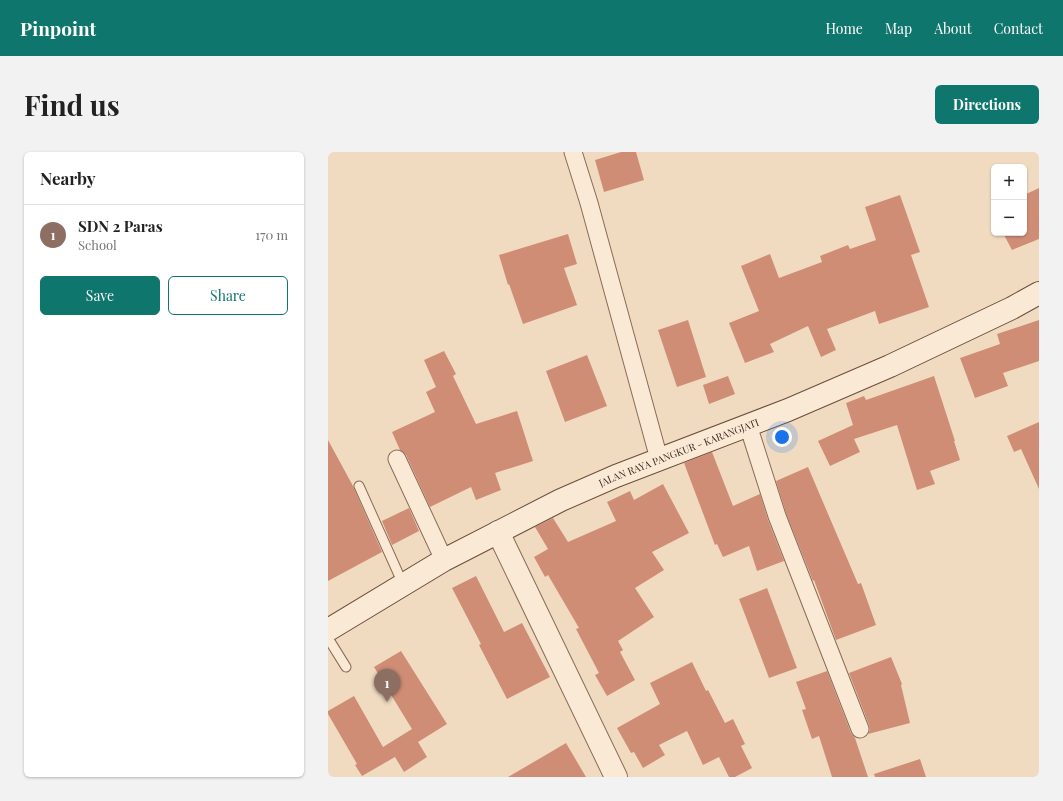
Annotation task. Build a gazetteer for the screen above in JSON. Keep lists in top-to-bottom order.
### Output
{
  "streets": {
    "main road": ["JALAN RAYA PANGKUR - KARANGJATI"]
  },
  "page": {
    "header": "Pinpoint",
    "nav": [
      "Home",
      "Map",
      "About",
      "Contact"
    ],
    "buttons": [
      "Directions",
      ["Save", "Share"]
    ],
    "title": "Find us",
    "heading": "Nearby",
    "map_buttons": ["+", "−"],
    "list": [
      {
        "mark": "1",
        "name": "SDN 2 Paras",
        "note": "School",
        "value": "170 m"
      }
    ],
    "pins": "1"
  }
}
